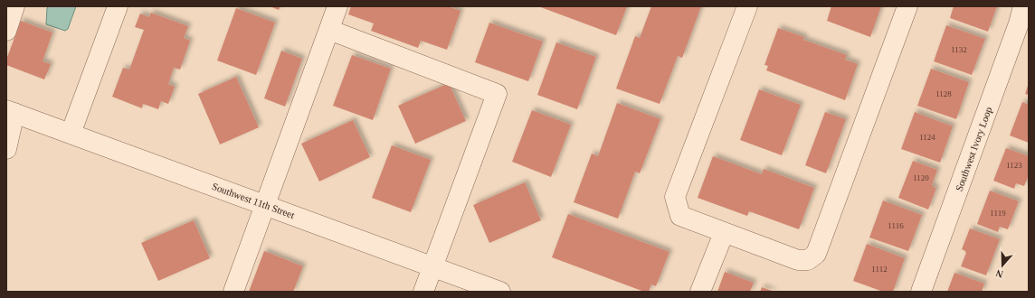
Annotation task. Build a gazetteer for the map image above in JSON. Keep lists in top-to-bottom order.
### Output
{
  "streets": {
    "street": ["Southwest Ivory Loop", "Southwest 11th Street"]
  },
  "house_numbers": [
    "1132",
    "1128",
    "1124",
    "1123",
    "1120",
    "1119",
    "1116",
    "1112"
  ],
  "north": "bottom"
}
